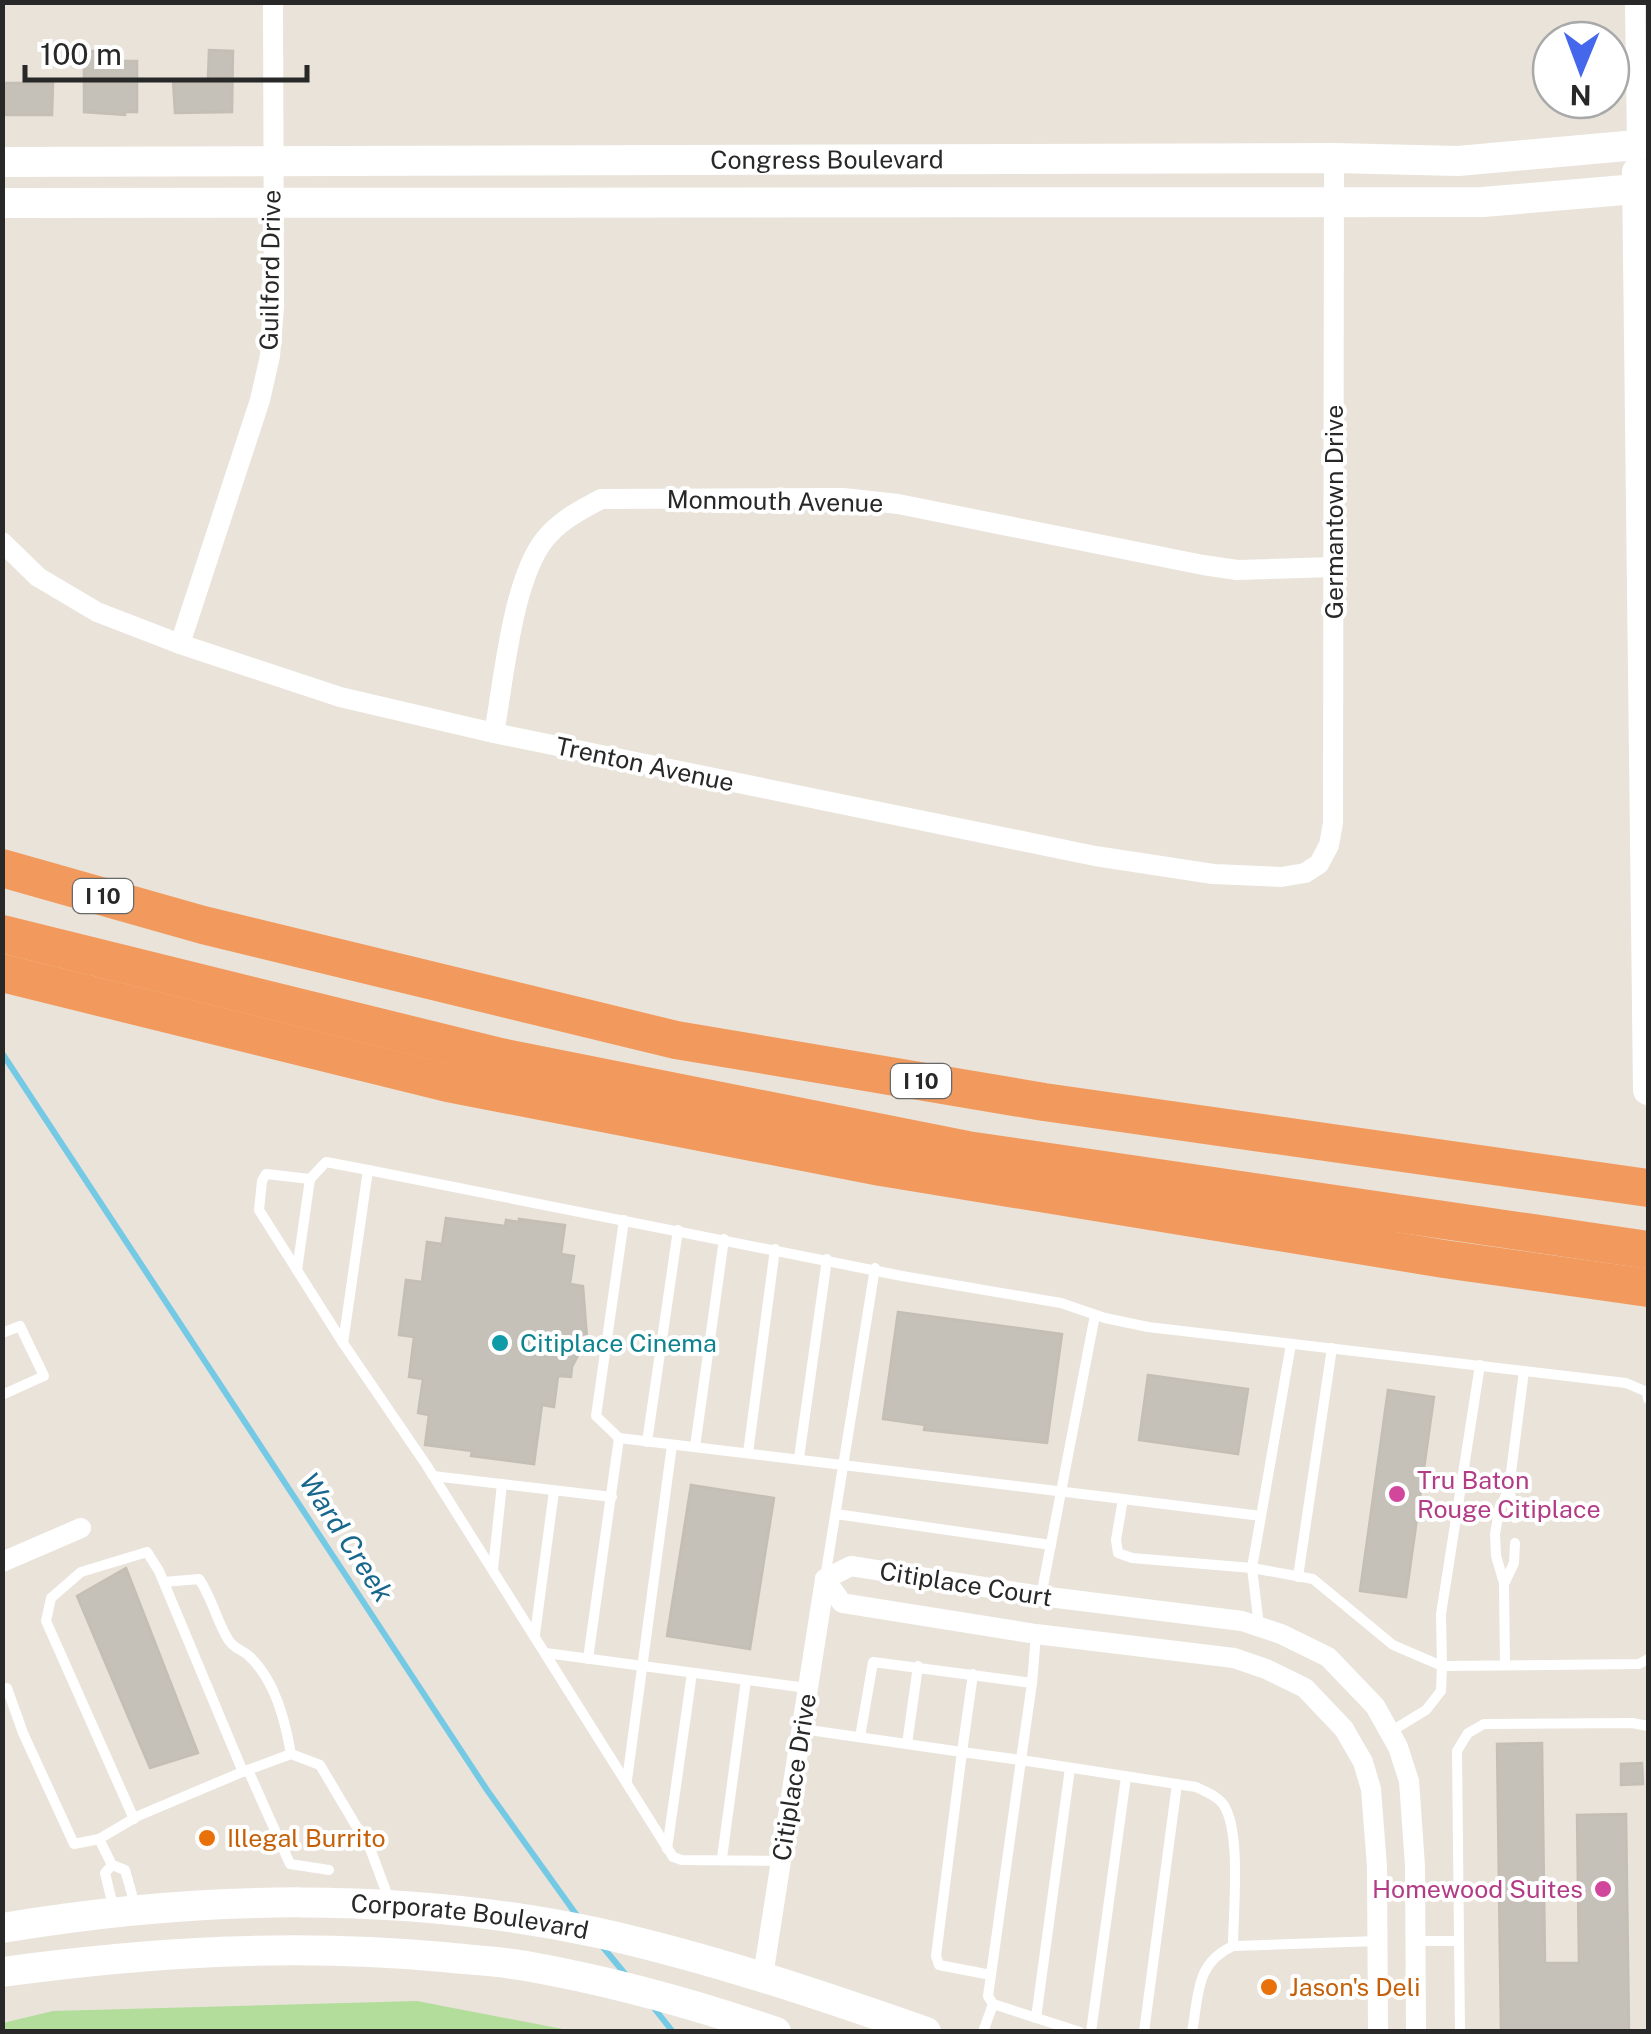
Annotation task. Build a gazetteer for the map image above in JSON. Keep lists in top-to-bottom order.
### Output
{
  "streets": {
    "highway": ["I 10"],
    "street": [
      "Congress Boulevard",
      "Guilford Drive",
      "Monmouth Avenue",
      "Germantown Drive",
      "Trenton Avenue",
      "Citiplace Court",
      "Citiplace Drive",
      "Corporate Boulevard"
    ]
  },
  "crossings": [
    ["Congress Boulevard", "Guilford Drive"],
    ["Congress Boulevard", "Germantown Drive"],
    ["Guilford Drive", "Trenton Avenue"],
    ["Monmouth Avenue", "Germantown Drive"],
    ["Monmouth Avenue", "Trenton Avenue"],
    ["Germantown Drive", "Trenton Avenue"],
    ["Citiplace Court", "Citiplace Drive"],
    ["Citiplace Drive", "Corporate Boulevard"]
  ],
  "water": ["Ward Creek"],
  "places": [
    "Citiplace Cinema",
    "Tru Baton Rouge Citiplace",
    "Illegal Burrito",
    "Homewood Suites",
    "Jason's Deli"
  ],
  "scale_bar": "100 m",
  "north": "bottom"
}
